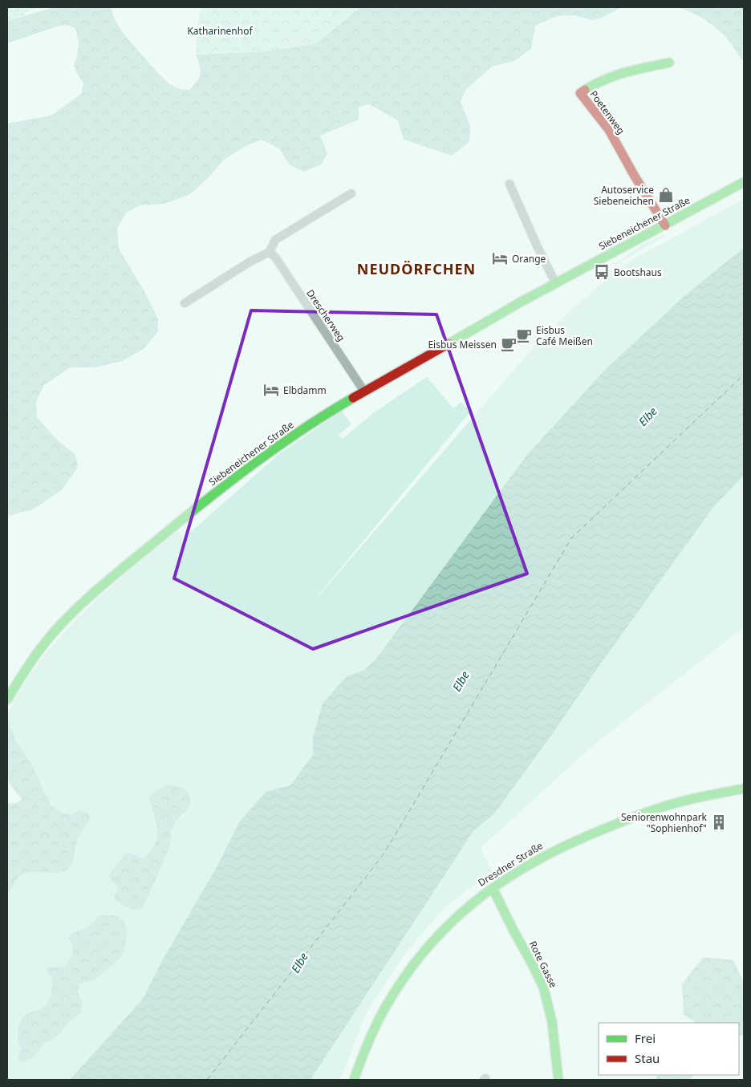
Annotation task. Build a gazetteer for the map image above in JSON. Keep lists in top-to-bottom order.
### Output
{
  "streets": {
    "main road": [
      "Poetenweg",
      "Siebeneichener Straße",
      "Dresdner Straße",
      "Rote Gasse"
    ],
    "street": ["Drescherweg"]
  },
  "crossings": [
    ["Poetenweg", "Siebeneichener Straße"],
    ["Siebeneichener Straße", "Drescherweg"],
    ["Dresdner Straße", "Rote Gasse"]
  ],
  "districts": ["NEUDÖRFCHEN"],
  "water": ["Elbe"],
  "parks": ["Katharinenhof"],
  "places": {
    "shop": ["Autoservice Siebeneichen"],
    "hotel": ["Orange", "Elbdamm"],
    "bus stop": ["Bootshaus"],
    "cafe": ["Eisbus Café Meißen", "Eisbus Meissen"],
    "building": ["Seniorenwohnpark \"Sophienhof\""]
  },
  "legend": ["Frei", "Stau"]
}
